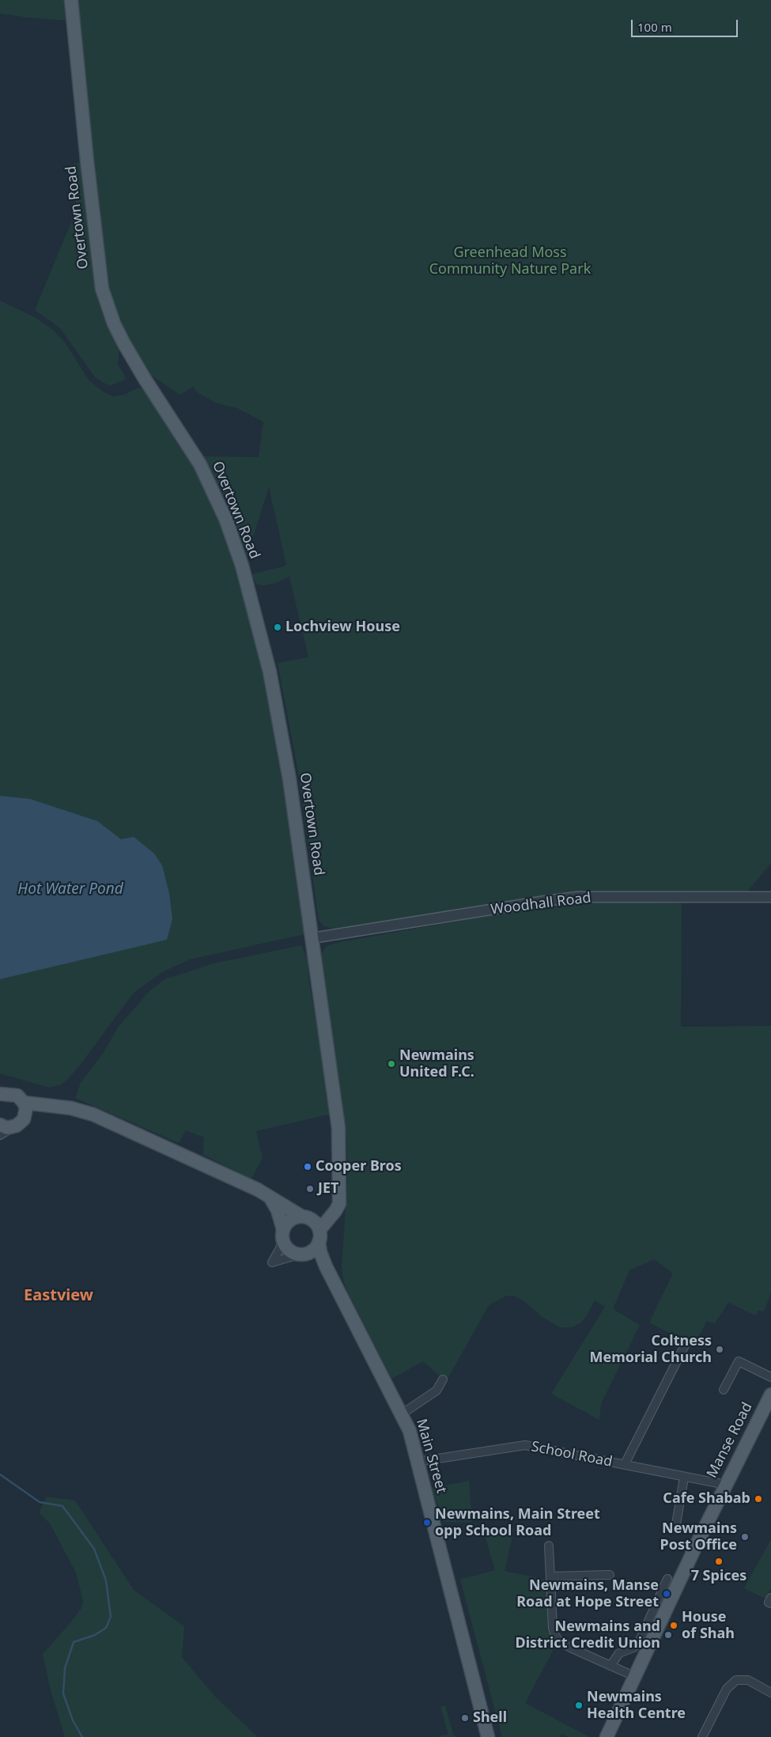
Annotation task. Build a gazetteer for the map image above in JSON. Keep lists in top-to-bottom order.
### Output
{
  "streets": {
    "main road": ["Overtown Road", "Manse Road", "Main Street"],
    "street": ["Woodhall Road", "School Road"]
  },
  "crossings": [
    ["Overtown Road", "Woodhall Road"],
    ["Overtown Road", "Main Street"],
    ["Manse Road", "School Road"],
    ["School Road", "Main Street"]
  ],
  "districts": ["Eastview"],
  "water": ["Hot Water Pond"],
  "parks": ["Greenhead Moss Community Nature Park"],
  "places": [
    "Lochview House",
    "Newmains United F.C.",
    "Cooper Bros",
    "JET",
    "Coltness Memorial Church",
    "Cafe Shabab",
    "Newmains, Main Street opp School Road",
    "Newmains Post Office",
    "7 Spices",
    "Newmains, Manse Road at Hope Street",
    "House of Shah",
    "Newmains and District Credit Union",
    "Newmains Health Centre",
    "Shell"
  ],
  "scale_bar": "100 m"
}
